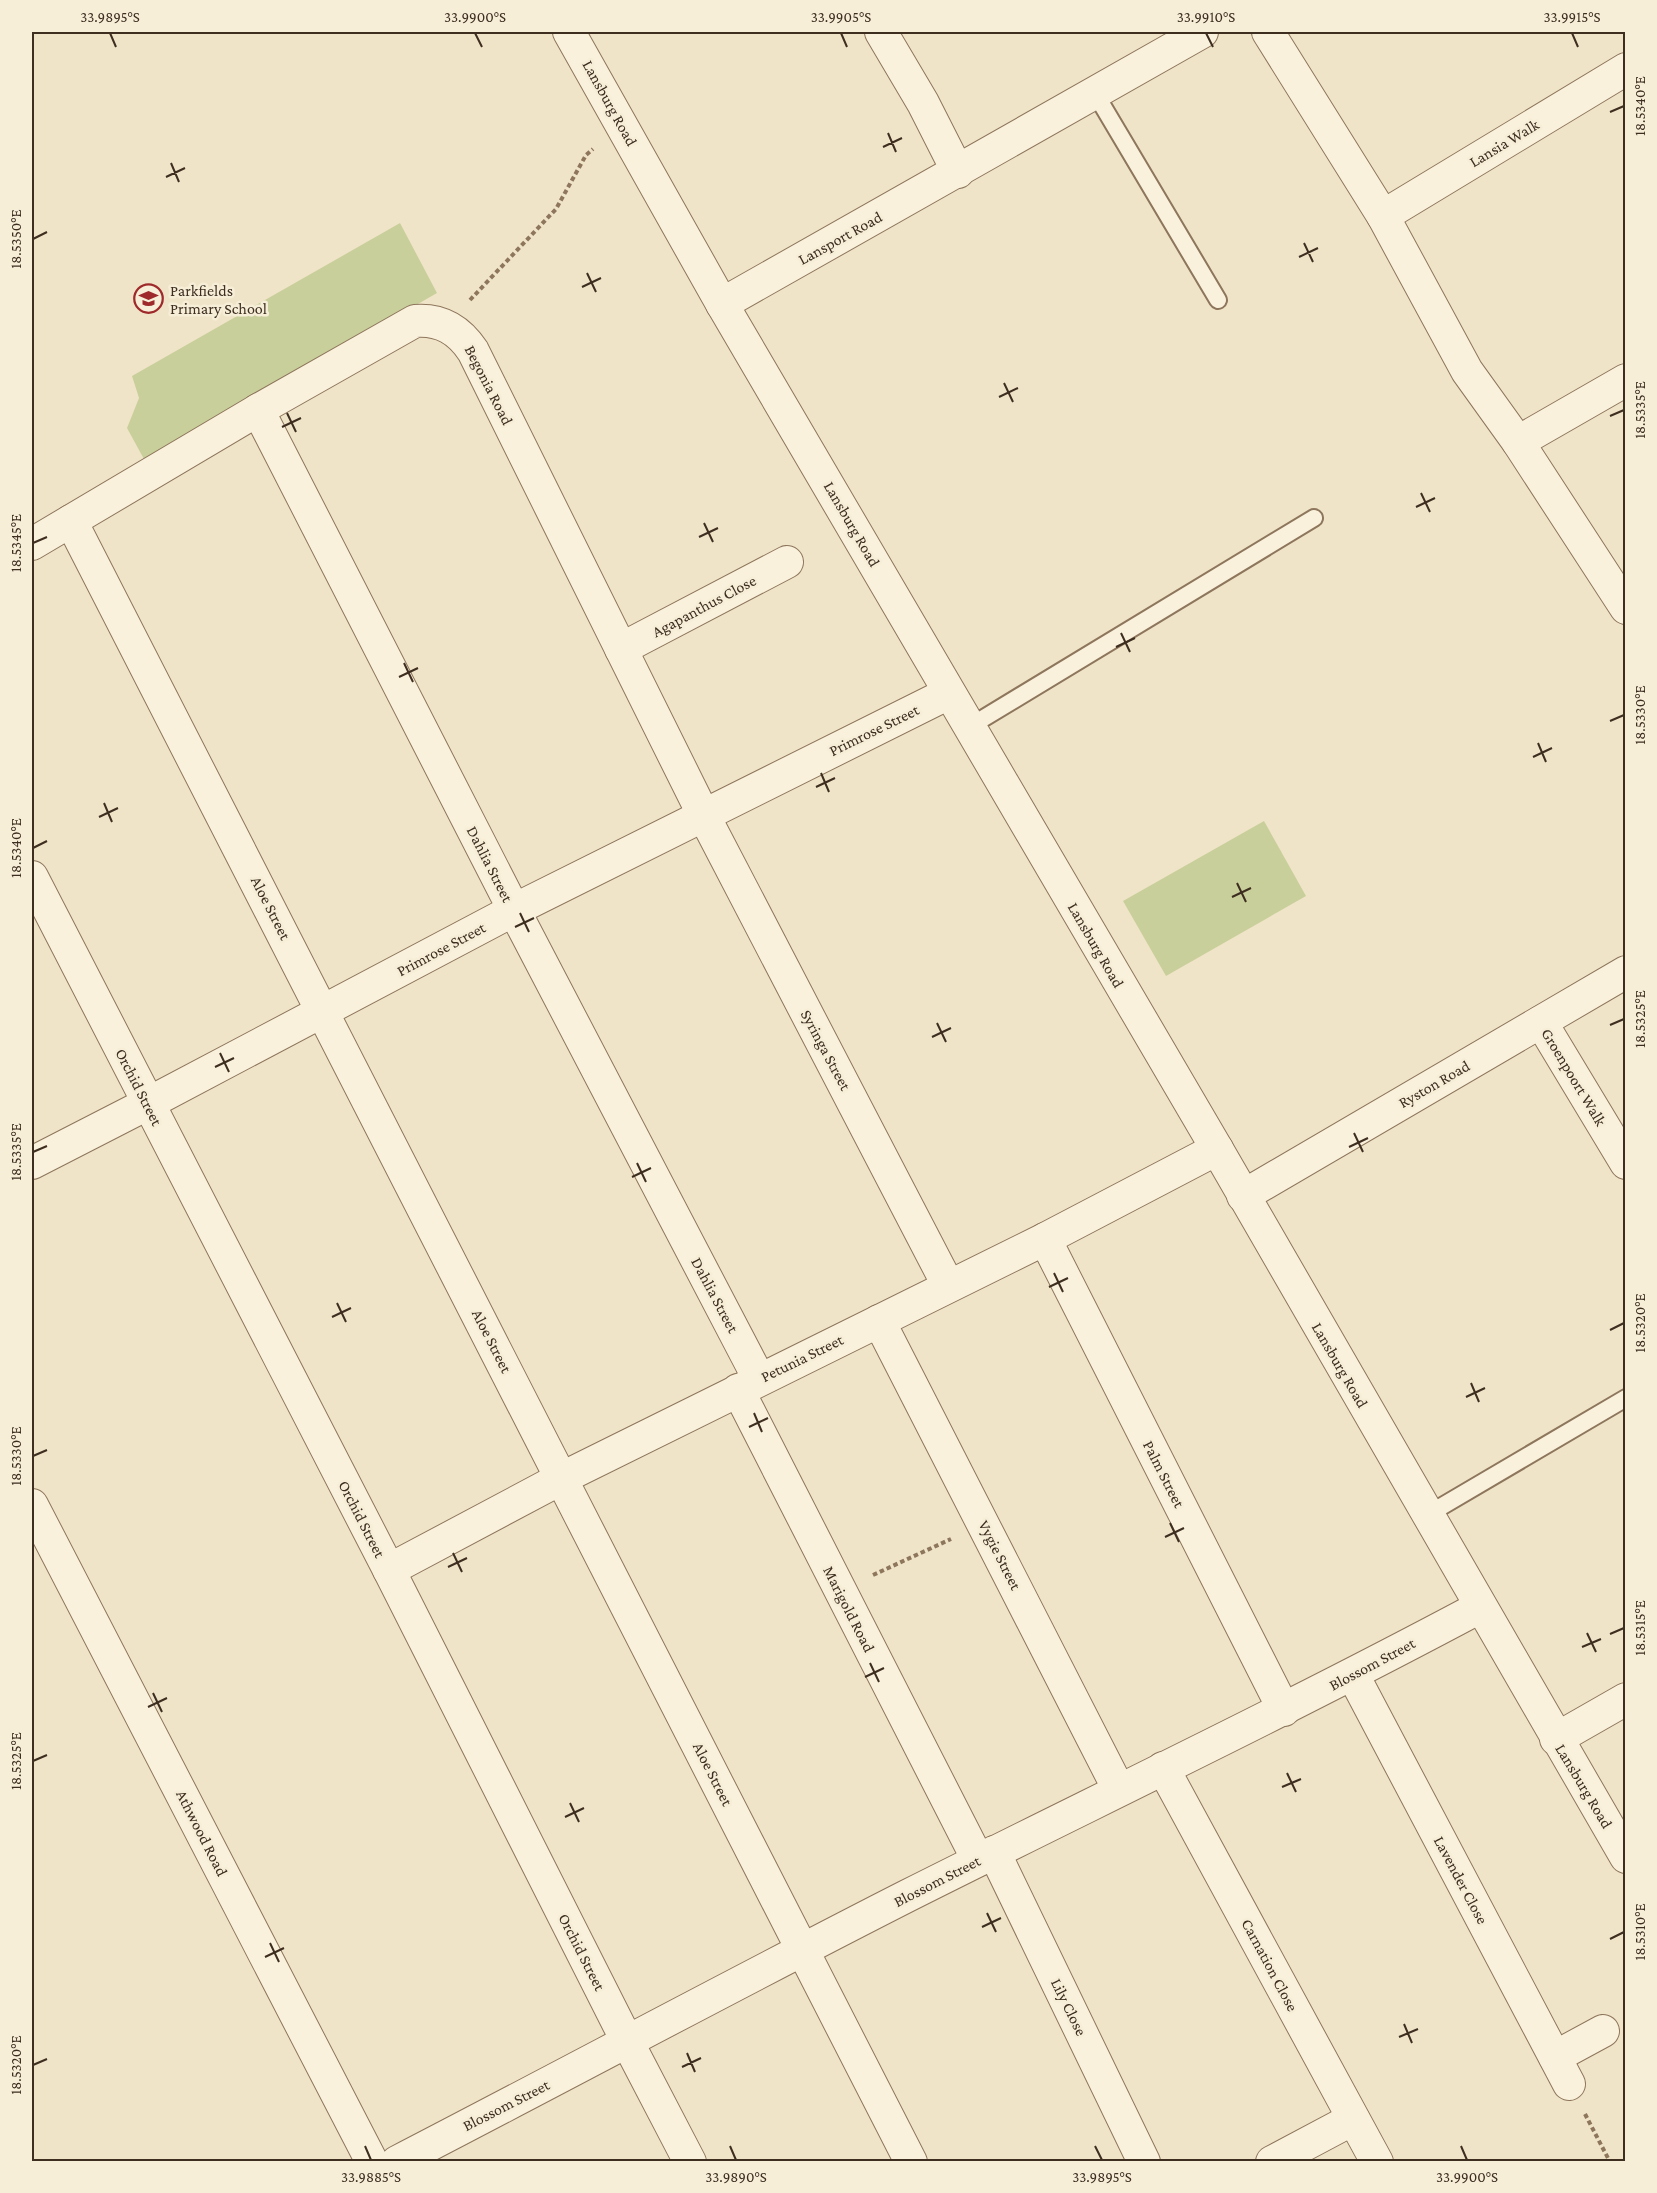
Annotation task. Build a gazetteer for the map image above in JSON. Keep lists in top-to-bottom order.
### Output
{
  "streets": {
    "street": [
      "Lansburg Road",
      "Lansia Walk",
      "Lansport Road",
      "Begonia Road",
      "Agapanthus Close",
      "Primrose Street",
      "Dahlia Street",
      "Aloe Street",
      "Syringa Street",
      "Groenpoort Walk",
      "Ryston Road",
      "Orchid Street",
      "Petunia Street",
      "Palm Street",
      "Vygie Street",
      "Marigold Road",
      "Blossom Street",
      "Athwood Road",
      "Lavender Close",
      "Carnation Close",
      "Lily Close"
    ]
  },
  "crossings": [
    ["Lansburg Road", "Lansport Road"],
    ["Lansburg Road", "Primrose Street"],
    ["Lansburg Road", "Ryston Road"],
    ["Lansburg Road", "Petunia Street"],
    ["Lansburg Road", "Blossom Street"],
    ["Begonia Road", "Agapanthus Close"],
    ["Begonia Road", "Primrose Street"],
    ["Begonia Road", "Syringa Street"],
    ["Primrose Street", "Dahlia Street"],
    ["Primrose Street", "Aloe Street"],
    ["Primrose Street", "Syringa Street"],
    ["Primrose Street", "Orchid Street"],
    ["Dahlia Street", "Petunia Street"],
    ["Dahlia Street", "Marigold Road"],
    ["Aloe Street", "Petunia Street"],
    ["Aloe Street", "Blossom Street"],
    ["Syringa Street", "Petunia Street"],
    ["Groenpoort Walk", "Ryston Road"],
    ["Orchid Street", "Petunia Street"],
    ["Orchid Street", "Blossom Street"],
    ["Petunia Street", "Palm Street"],
    ["Petunia Street", "Vygie Street"],
    ["Petunia Street", "Marigold Road"],
    ["Palm Street", "Blossom Street"],
    ["Vygie Street", "Blossom Street"],
    ["Marigold Road", "Blossom Street"],
    ["Marigold Road", "Lily Close"],
    ["Blossom Street", "Lavender Close"],
    ["Blossom Street", "Carnation Close"],
    ["Blossom Street", "Lily Close"]
  ],
  "places": {
    "school or university": ["Parkfields Primary School"]
  },
  "coordinates": [
    "33.9895°S",
    "33.9900°S",
    "33.9905°S",
    "33.9910°S",
    "33.9915°S",
    "18.5340°E",
    "18.5350°E",
    "18.5335°E",
    "18.5345°E",
    "18.5330°E",
    "18.5325°E",
    "18.5320°E",
    "18.5315°E",
    "18.5310°E",
    "33.9885°S",
    "33.9890°S"
  ]
}
